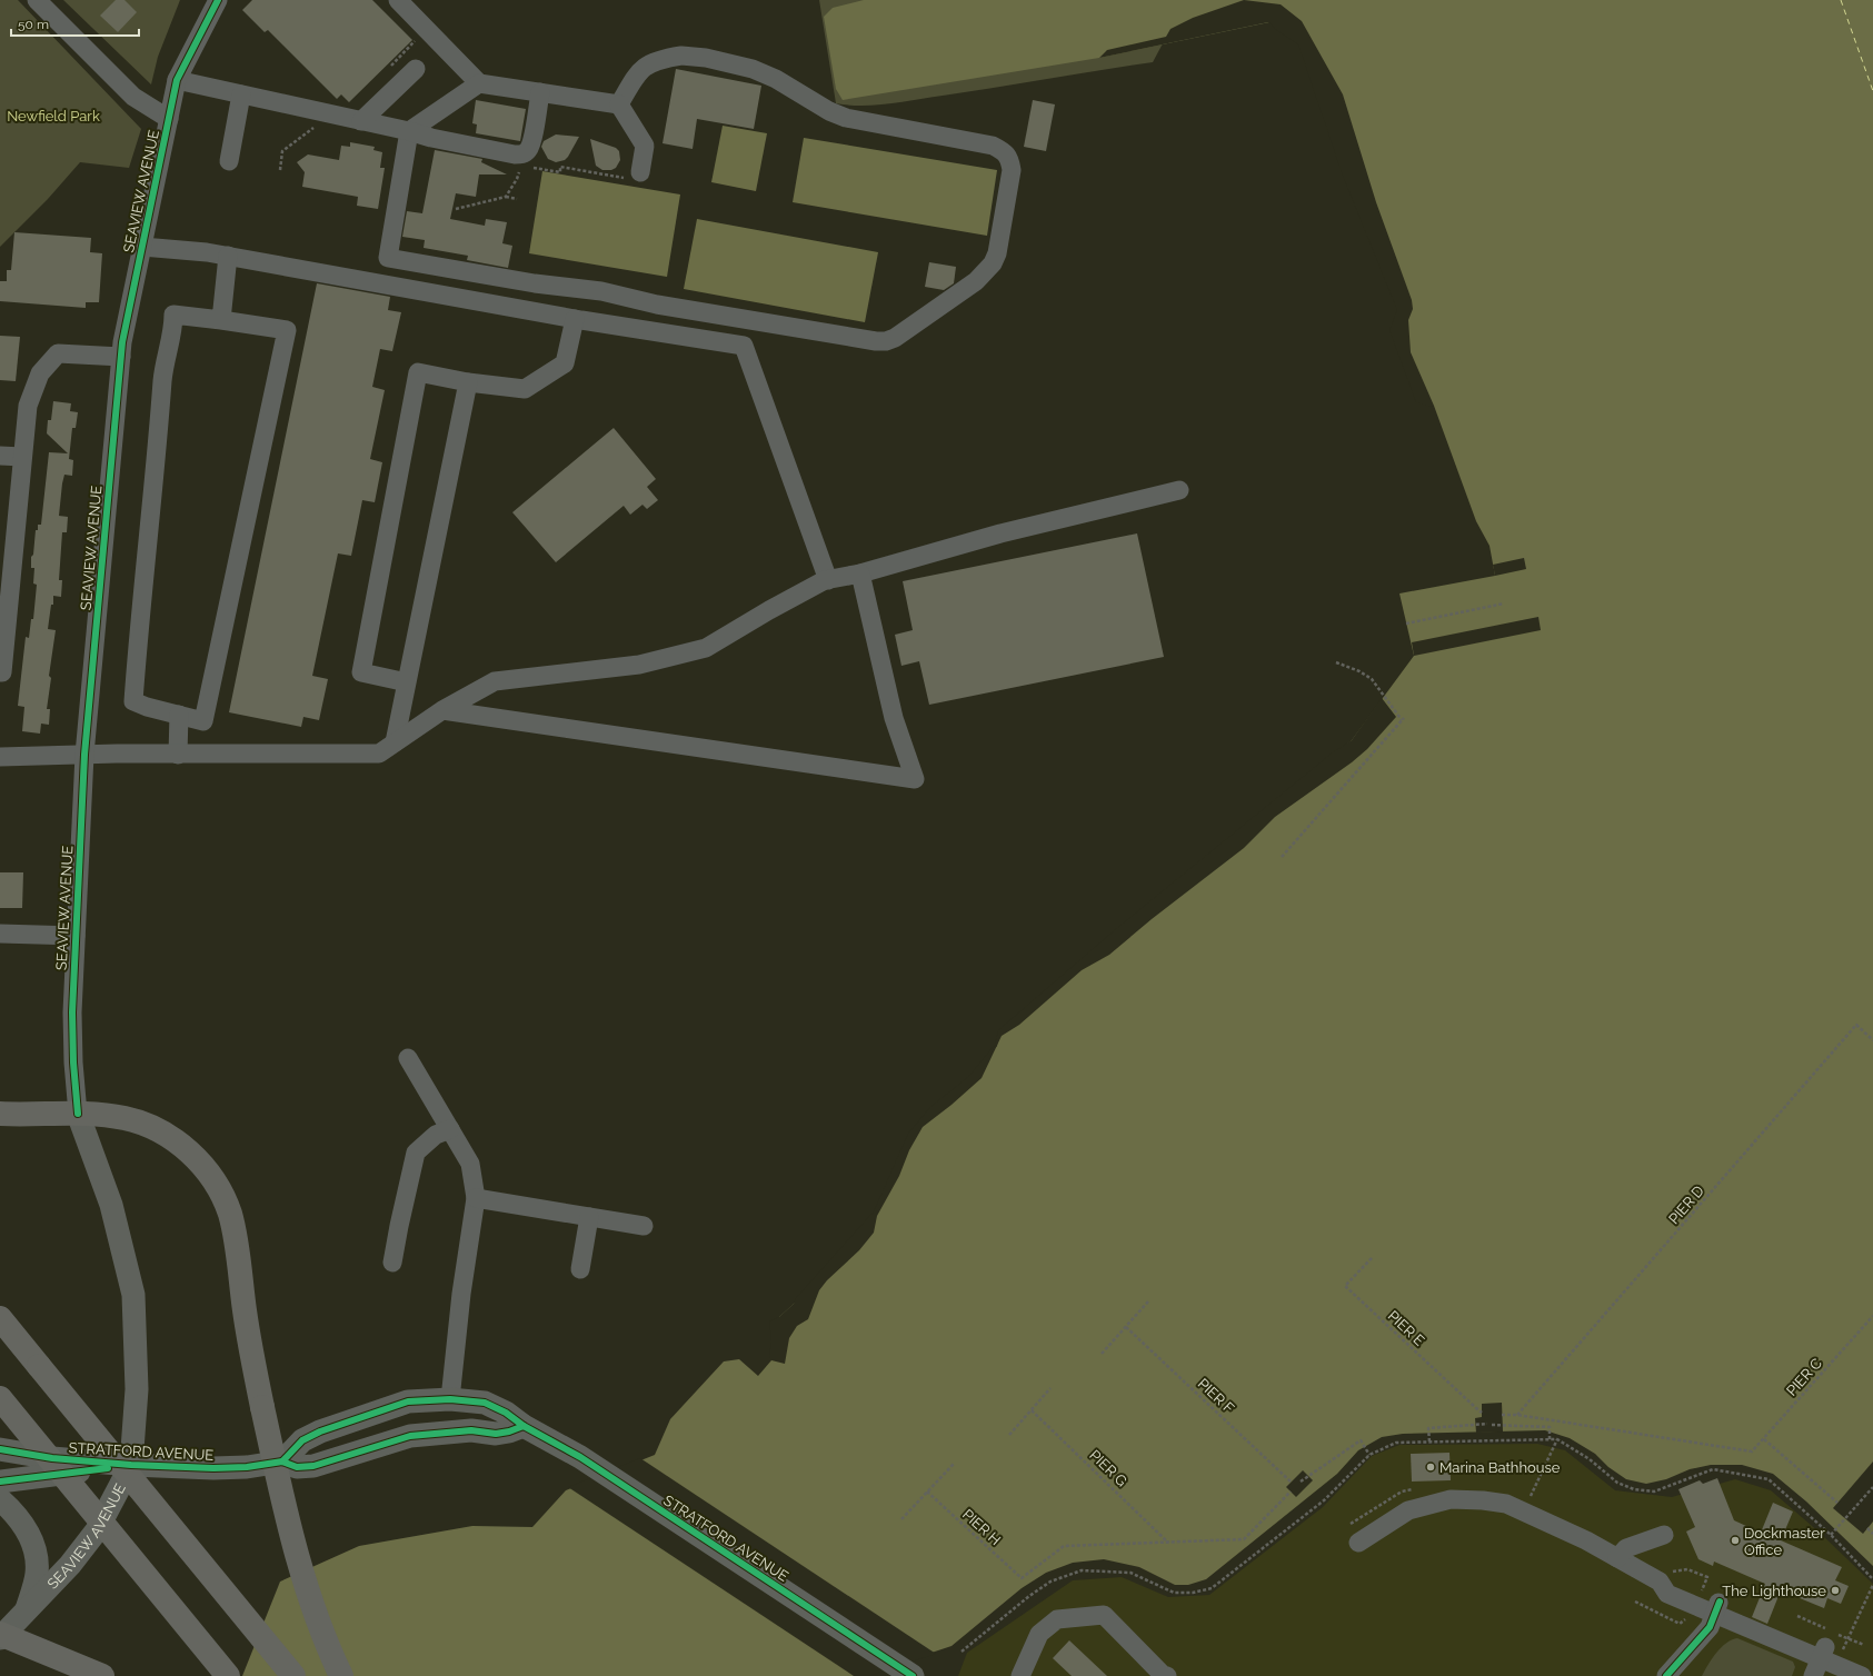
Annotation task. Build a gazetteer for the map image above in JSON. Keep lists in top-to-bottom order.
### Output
{
  "streets": {
    "main road": ["SEAVIEW AVENUE", "STRATFORD AVENUE"],
    "path": [
      "PIER D",
      "PIER E",
      "PIER C",
      "PIER F",
      "PIER G",
      "PIER H"
    ]
  },
  "crossings": [
    ["SEAVIEW AVENUE", "STRATFORD AVENUE"],
    ["PIER D", "PIER C"],
    ["PIER G", "PIER H"]
  ],
  "parks": ["Newfield Park"],
  "places": ["Marina Bathhouse", "Dockmaster Office", "The Lighthouse"],
  "scale_bar": "50 m"
}
